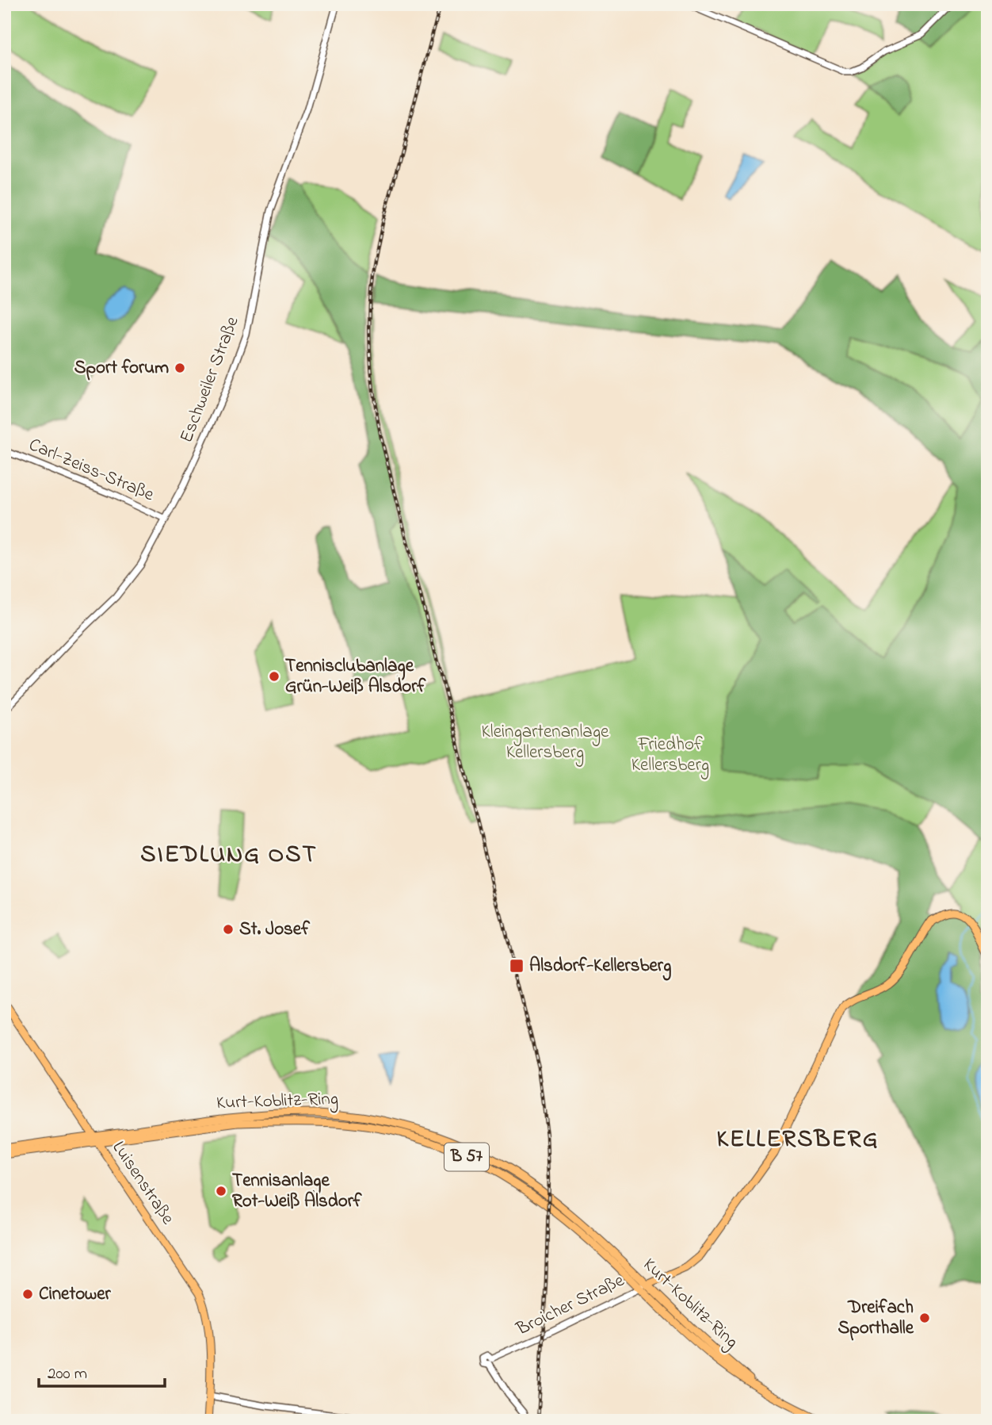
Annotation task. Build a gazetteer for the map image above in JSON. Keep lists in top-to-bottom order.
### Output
{
  "streets": {
    "main road": [
      "Kurt-Koblitz-Ring",
      "B 57",
      "Luisenstraße",
      "Broicher Straße"
    ],
    "street": ["Eschweiler Straße", "Carl-Zeiss-Straße"]
  },
  "crossings": [
    ["Eschweiler Straße", "Carl-Zeiss-Straße"],
    ["Kurt-Koblitz-Ring", "Luisenstraße"],
    ["Kurt-Koblitz-Ring", "Broicher Straße"]
  ],
  "districts": ["SIEDLUNG OST", "KELLERSBERG"],
  "parks": ["Kleingartenanlage Kellersberg", "Friedhof Kellersberg"],
  "places": {
    "other": [
      "Sport forum",
      "Tennisclubanlage Grün-Weiß Alsdorf",
      "St. Josef",
      "Tennisanlage Rot-Weiß Alsdorf",
      "Cinetower",
      "Dreifach Sporthalle"
    ],
    "transit": ["Alsdorf-Kellersberg"]
  },
  "scale_bar": "200 m"
}
